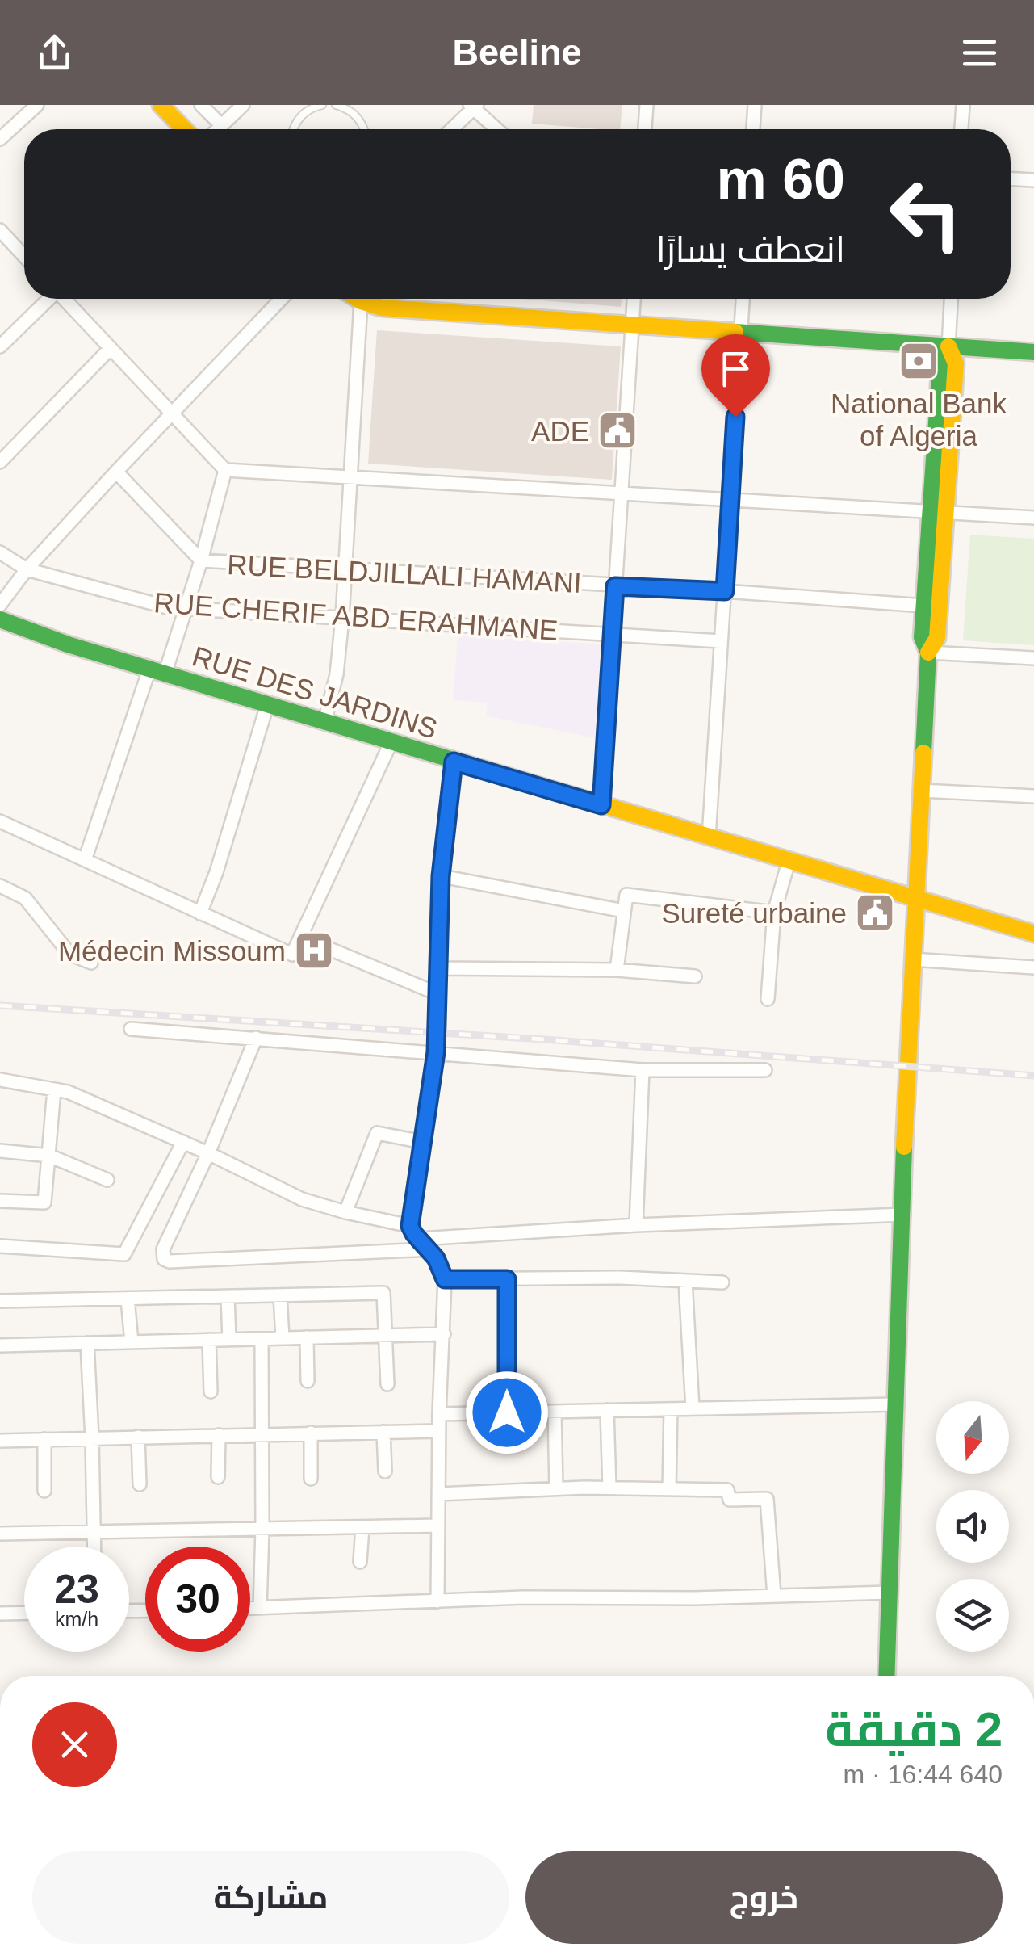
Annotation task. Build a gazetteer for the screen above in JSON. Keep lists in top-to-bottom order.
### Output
{
  "streets": {
    "street": ["RUE BELDJILLALI HAMANI", "RUE CHERIF ABD ERAHMANE", "RUE DES JARDINS"]
  },
  "places": {
    "bank": ["National Bank of Algeria"],
    "public building": ["ADE", "Sureté urbaine"],
    "hospital": ["Médecin Missoum"]
  },
  "north": "bottom",
  "page": {
    "header": "Beeline",
    "turn": ["60 m", "انعطف يسارًا"],
    "speed": "23 km/h",
    "limit": "30",
    "heading": ["2 دقيقة", "640 m · 16:44"],
    "buttons": ["خروج", "مشاركة"]
  }
}
